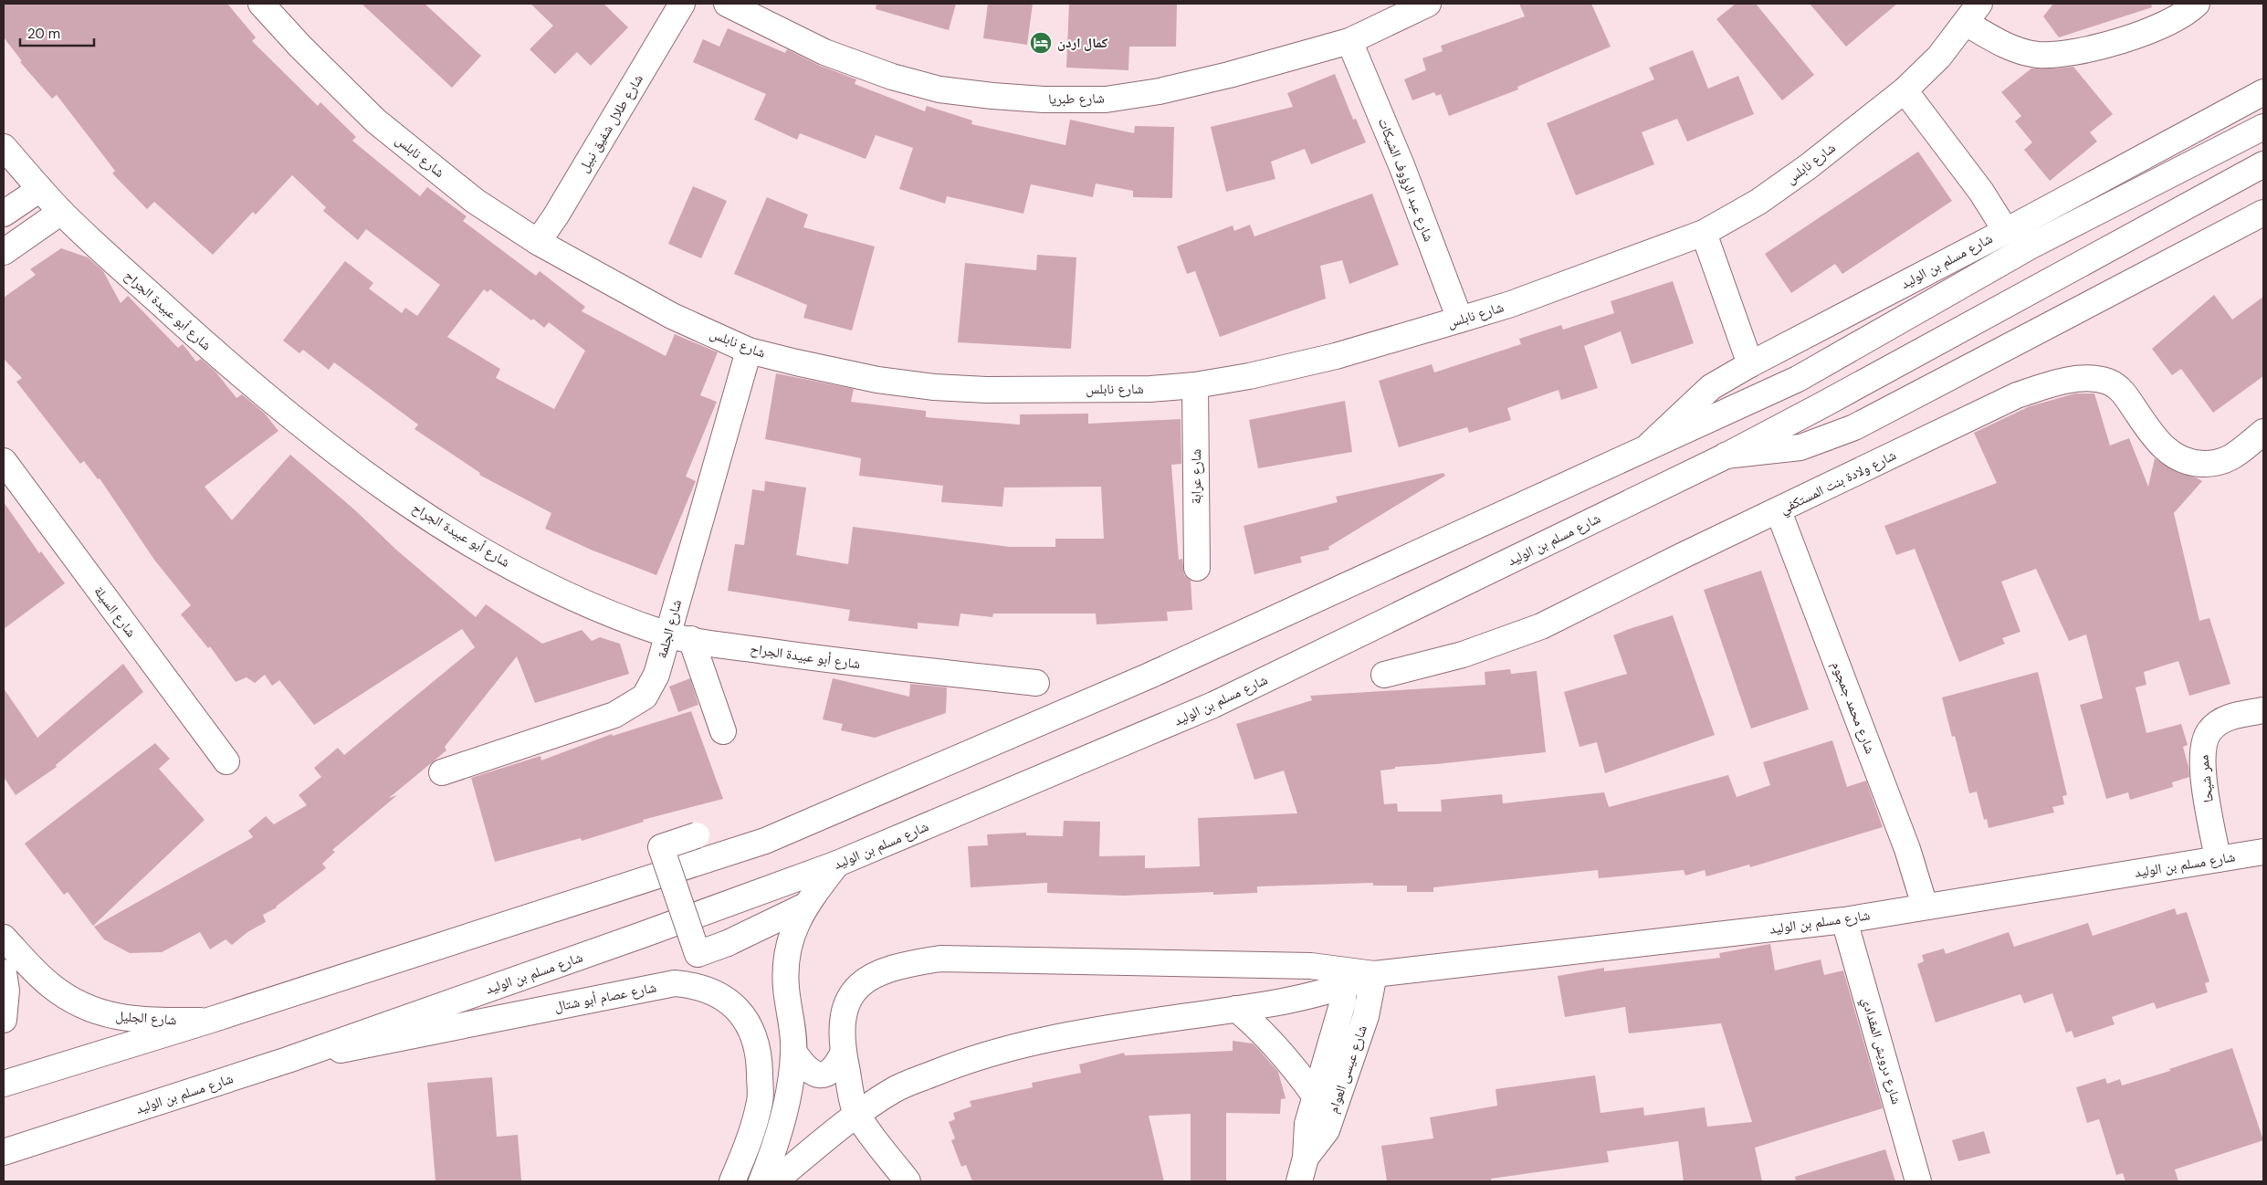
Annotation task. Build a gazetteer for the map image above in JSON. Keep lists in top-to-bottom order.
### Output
{
  "streets": {
    "main road": [
      "شارع طبريا",
      "شارع طلال شفيق نبيل",
      "شارع نابلس",
      "شارع عبد الرؤوف الشيكات",
      "شارع مسلم بن الوليد",
      "شارع أبو عبيدة الجراح",
      "شارع عرابة",
      "شارع ولادة بنت المستكفي",
      "شارع السيلة",
      "شارع الجلمة",
      "شارع محمد جمجوم",
      "ممر شيحا",
      "شارع عصام أبو شتال",
      "شارع الجليل",
      "شارع درويش المقدادي",
      "شارع عيسى العوام"
    ]
  },
  "crossings": [
    ["شارع طبريا", "شارع عبد الرؤوف الشيكات"],
    ["شارع طلال شفيق نبيل", "شارع نابلس"],
    ["شارع نابلس", "شارع عبد الرؤوف الشيكات"],
    ["شارع نابلس", "شارع عرابة"],
    ["شارع نابلس", "شارع الجلمة"],
    ["شارع مسلم بن الوليد", "شارع محمد جمجوم"],
    ["شارع مسلم بن الوليد", "ممر شيحا"],
    ["شارع مسلم بن الوليد", "شارع عصام أبو شتال"],
    ["شارع مسلم بن الوليد", "شارع الجليل"],
    ["شارع مسلم بن الوليد", "شارع درويش المقدادي"],
    ["شارع مسلم بن الوليد", "شارع عيسى العوام"],
    ["شارع أبو عبيدة الجراح", "شارع الجلمة"],
    ["شارع ولادة بنت المستكفي", "شارع محمد جمجوم"]
  ],
  "places": {
    "hotel": ["كمال اردن"]
  },
  "scale_bar": "20 m"
}
